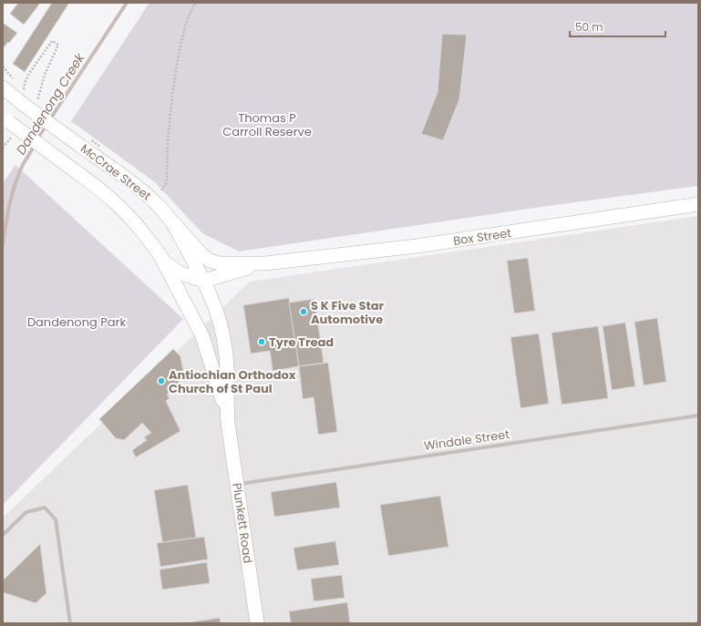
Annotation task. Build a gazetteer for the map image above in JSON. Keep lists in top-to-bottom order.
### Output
{
  "streets": {
    "main road": ["McCrae Street", "Box Street", "Plunkett Road"],
    "street": ["Windale Street"]
  },
  "crossings": [
    ["McCrae Street", "Box Street"],
    ["McCrae Street", "Plunkett Road"],
    ["Box Street", "Plunkett Road"],
    ["Windale Street", "Plunkett Road"]
  ],
  "water": ["Dandenong Creek"],
  "parks": ["Thomas P Carroll Reserve", "Dandenong Park"],
  "places": ["S K Five Star Automotive", "Tyre Tread", "Antiochian Orthodox Church of St Paul"],
  "scale_bar": "50 m"
}
